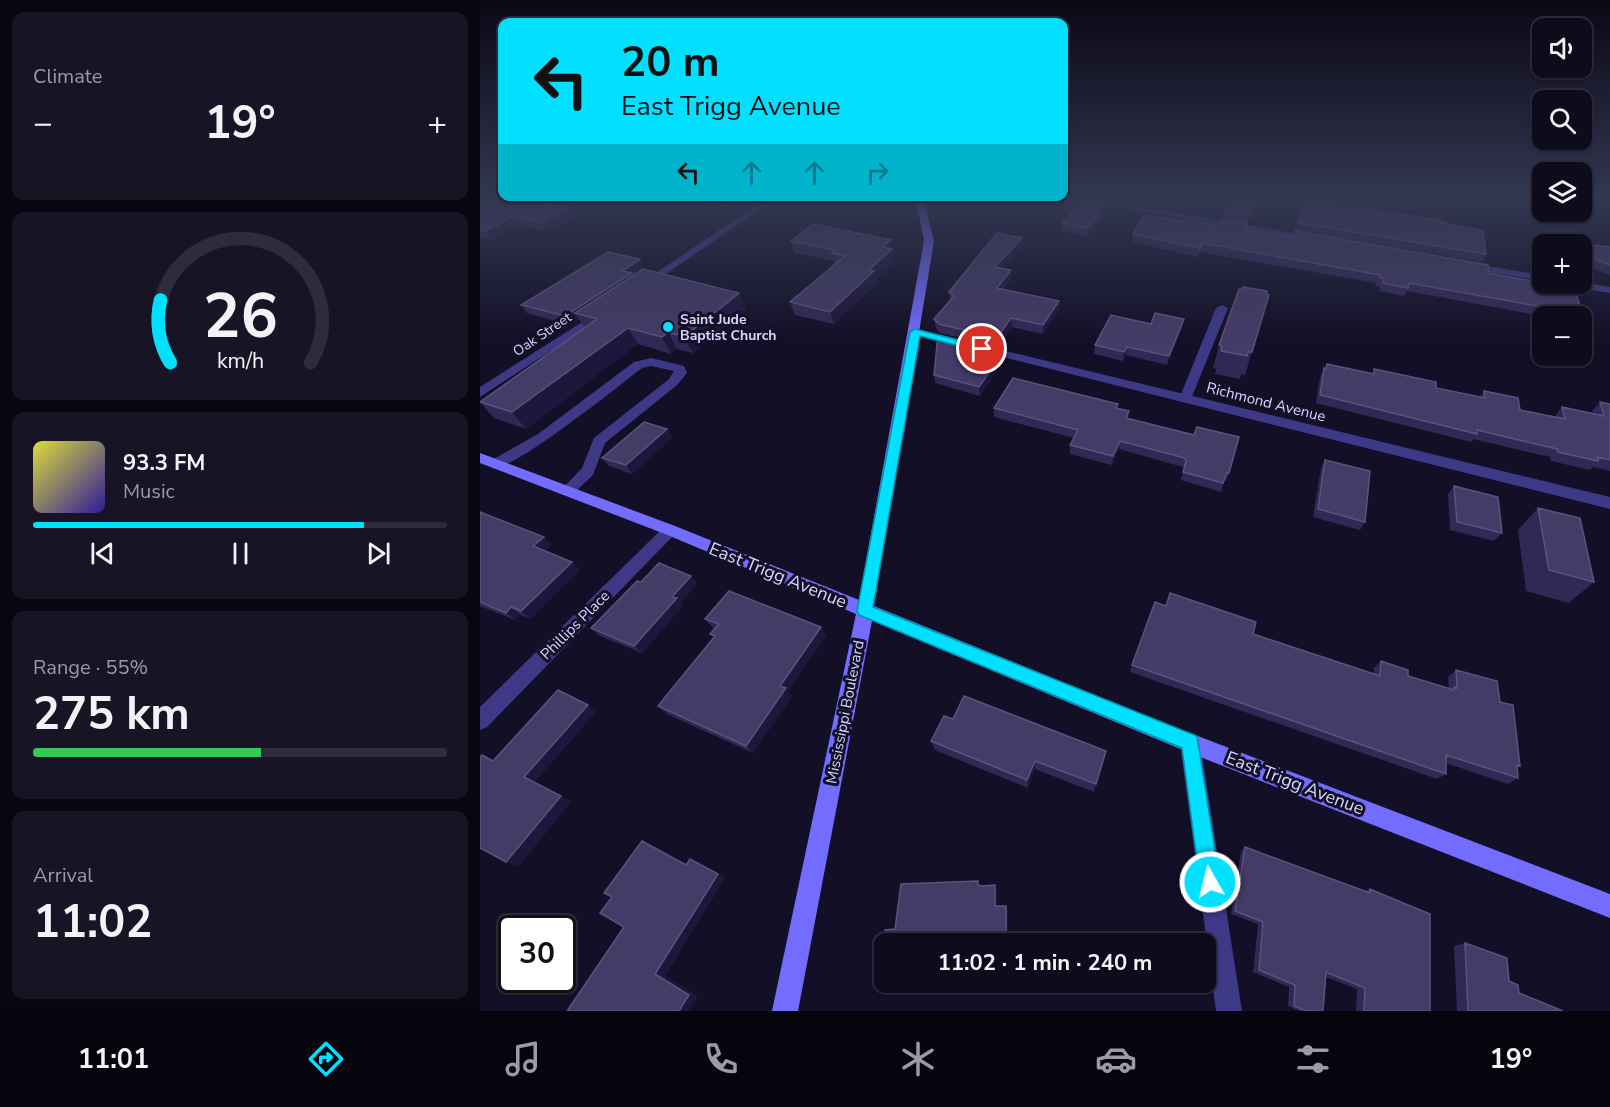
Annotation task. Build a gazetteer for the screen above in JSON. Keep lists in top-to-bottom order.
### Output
{
  "streets": {
    "main road": ["East Trigg Avenue", "Mississippi Boulevard"],
    "street": ["Oak Street", "Richmond Avenue", "Phillips Place"]
  },
  "crossings": [
    ["Richmond Avenue", "Mississippi Boulevard"],
    ["East Trigg Avenue", "Phillips Place"],
    ["East Trigg Avenue", "Mississippi Boulevard"]
  ],
  "places": ["Saint Jude Baptist Church"],
  "page": {
    "tile": [
      "Climate",
      ["Range · 55%", "275 km"],
      ["Arrival", "11:02"]
    ],
    "map_buttons": ["+", "−"],
    "turn": ["20 m", "East Trigg Avenue"],
    "heat": ["−", "19°", "+"],
    "song": ["93.3 FM", "Music"],
    "limit": "30",
    "trip": "11:02 · 1 min · 240 m",
    "tabs": ["11:01", "19°"],
    "gauge": ["26", "km/h"]
  }
}
